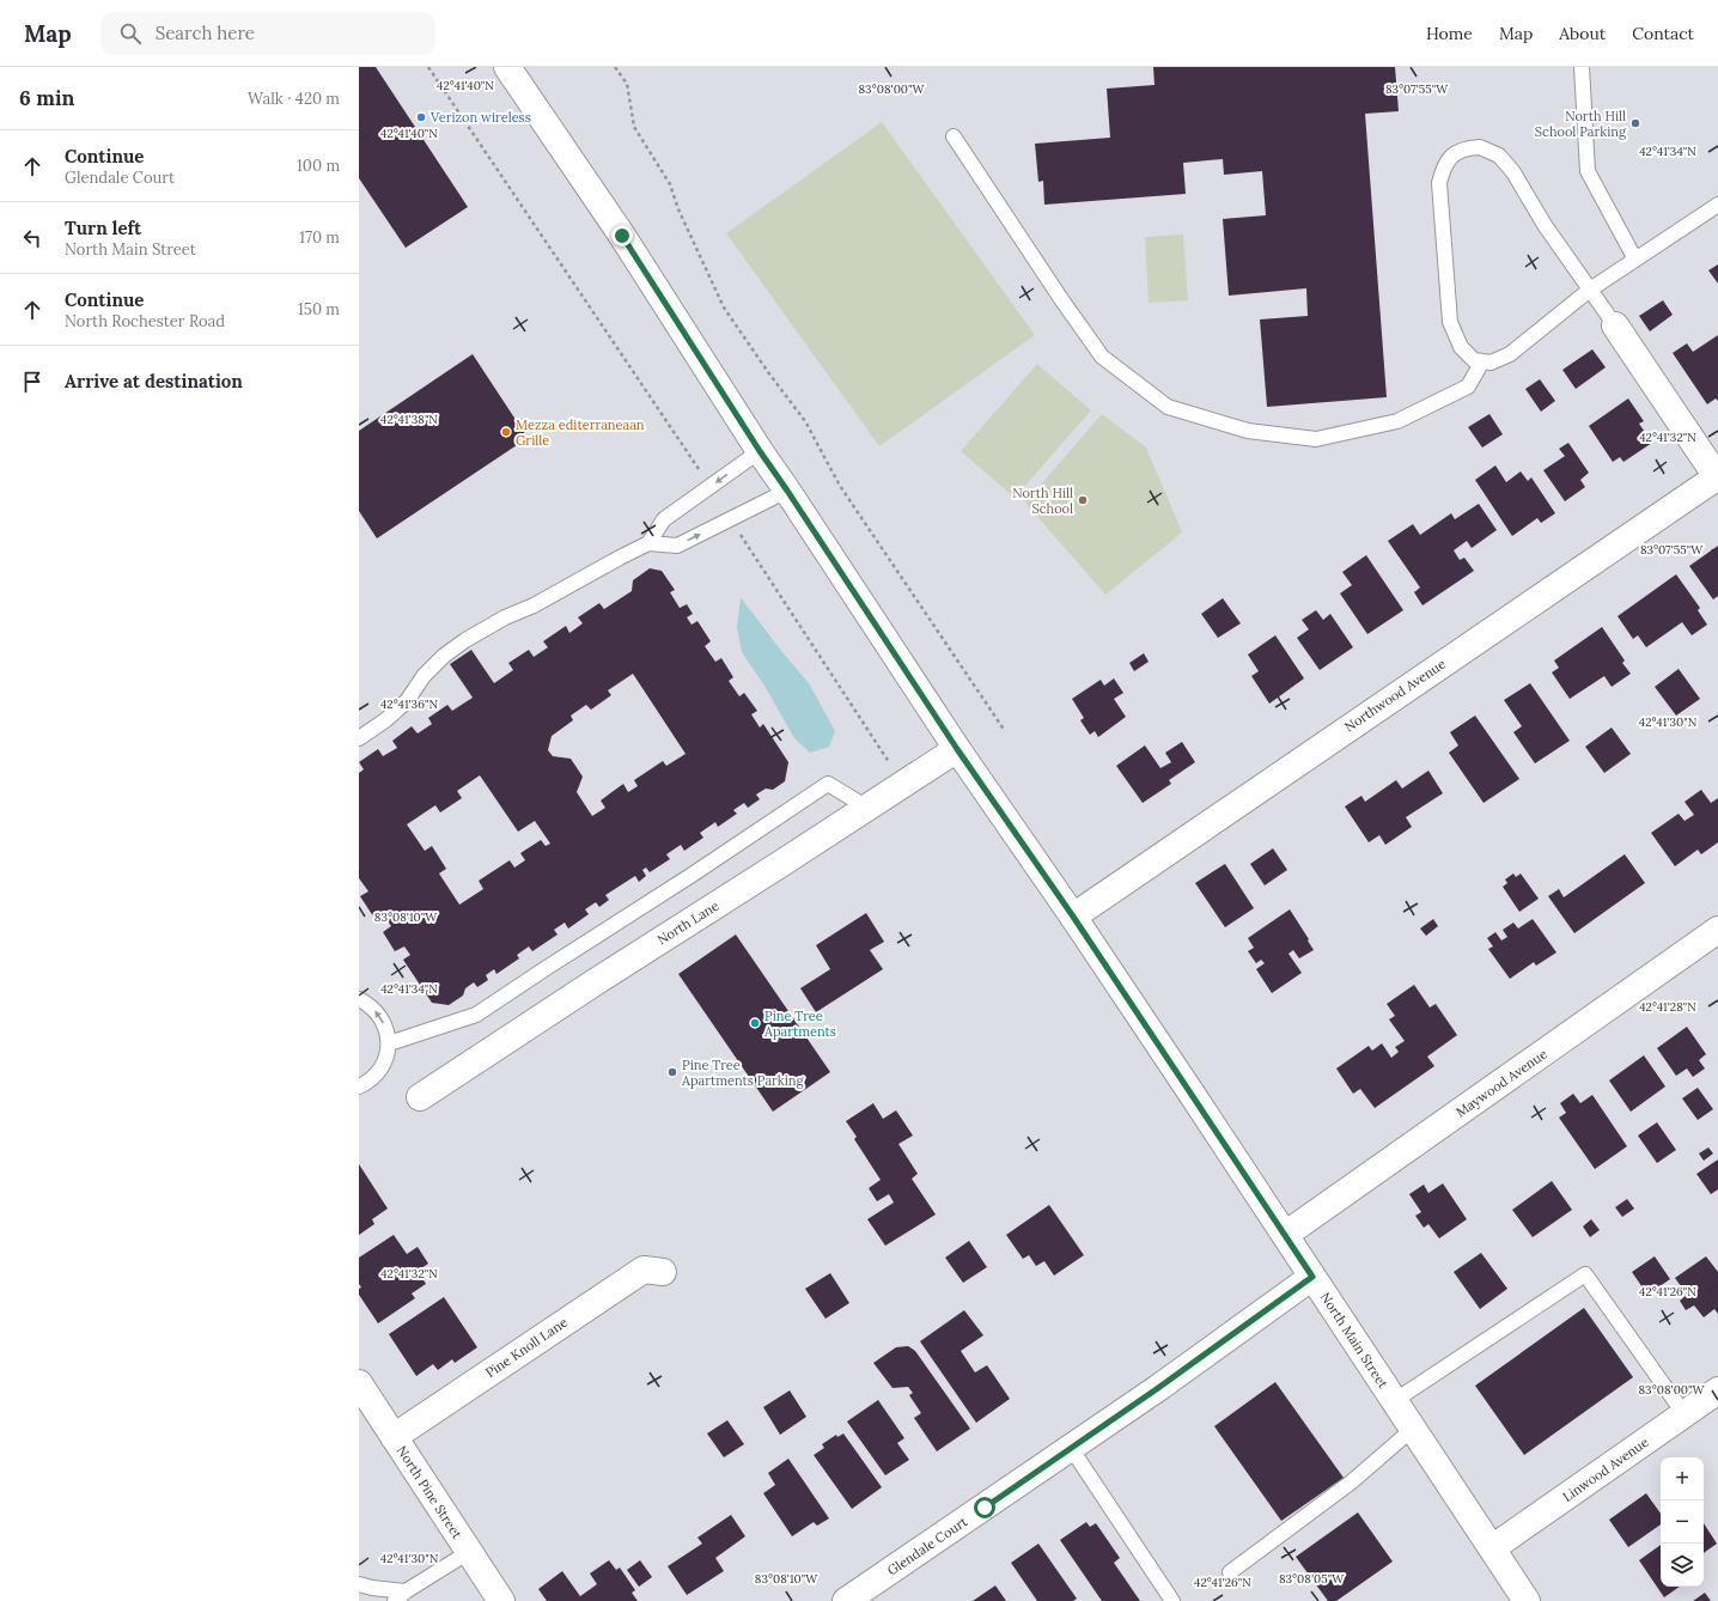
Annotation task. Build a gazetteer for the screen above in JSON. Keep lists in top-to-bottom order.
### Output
{
  "streets": {
    "street": [
      "Northwood Avenue",
      "North Lane",
      "Maywood Avenue",
      "North Main Street",
      "Pine Knoll Lane",
      "Linwood Avenue",
      "North Pine Street",
      "Glendale Court"
    ]
  },
  "crossings": [
    ["Northwood Avenue", "North Main Street"],
    ["North Lane", "North Main Street"],
    ["Maywood Avenue", "North Main Street"],
    ["North Main Street", "Linwood Avenue"],
    ["North Main Street", "Glendale Court"],
    ["Pine Knoll Lane", "North Pine Street"]
  ],
  "places": [
    "Verizon wireless",
    "North Hill School Parking",
    "Mezza editerraneaan Grille",
    "North Hill School",
    "Pine Tree Apartments",
    "Pine Tree Apartments Parking"
  ],
  "page": {
    "header": "Map",
    "search": "Search here",
    "nav": [
      "Home",
      "Map",
      "About",
      "Contact"
    ],
    "heading": ["6 min", "Walk · 420 m"],
    "list": [
      ["Continue", "Glendale Court", "100 m"],
      ["Turn left", "North Main Street", "170 m"],
      ["Continue", "North Rochester Road", "150 m"],
      "Arrive at destination"
    ],
    "map_buttons": ["+", "−"]
  },
  "coordinates": [
    "42°41'40\"N",
    "83°08'00\"W",
    "83°07'55\"W",
    "42°41'34\"N",
    "42°41'38\"N",
    "42°41'32\"N",
    "42°41'36\"N",
    "42°41'30\"N",
    "83°08'10\"W",
    "42°41'28\"N",
    "42°41'26\"N",
    "83°08'05\"W"
  ]
}
